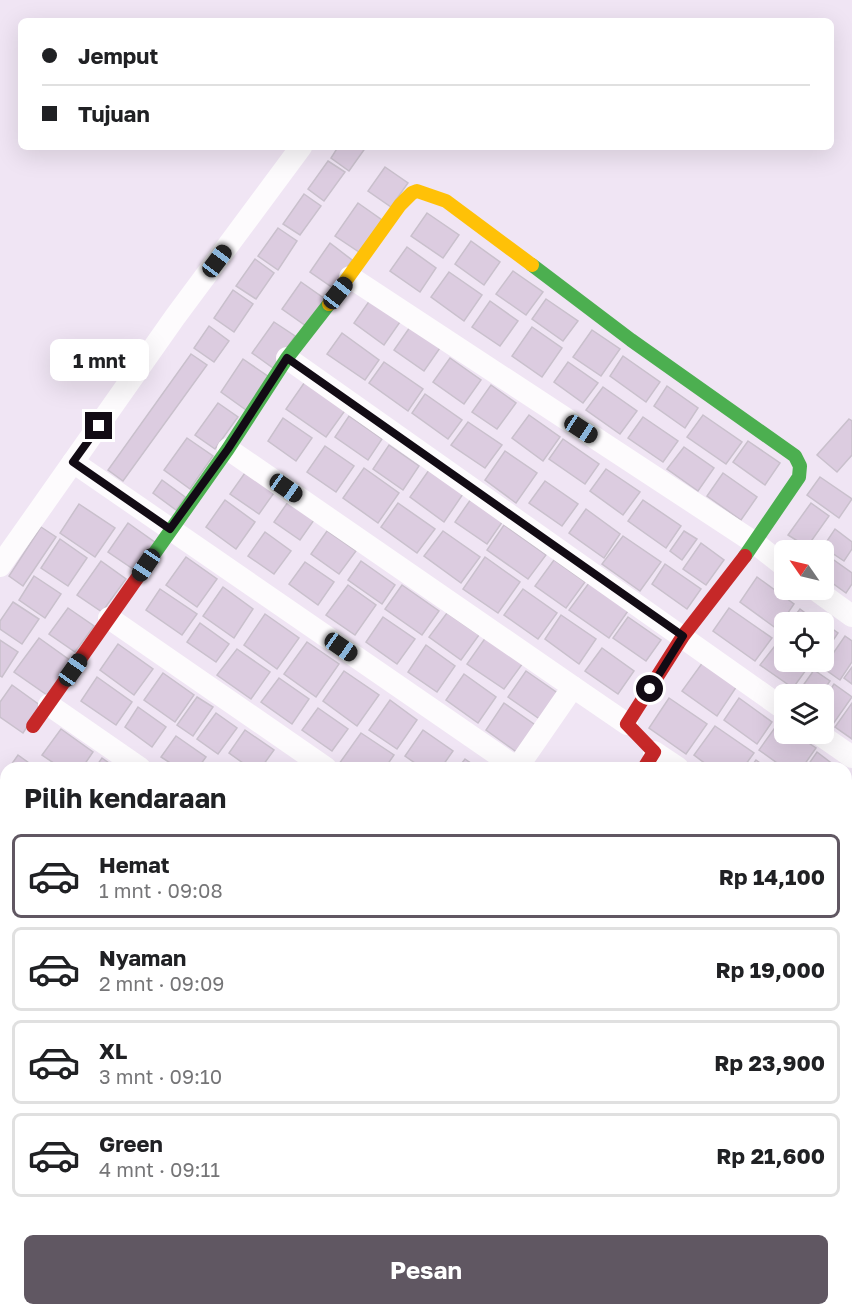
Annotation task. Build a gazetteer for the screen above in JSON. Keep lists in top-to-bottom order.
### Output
{
  "north": "top left",
  "page": {
    "banner": ["Jemput", "Tujuan"],
    "bubble": "1 mnt",
    "heading": "Pilih kendaraan",
    "list": [
      {
        "name": "Hemat",
        "note": "1 mnt · 09:08",
        "value": "Rp 14,100"
      },
      {
        "name": "Nyaman",
        "note": "2 mnt · 09:09",
        "value": "Rp 19,000"
      },
      {
        "name": "XL",
        "note": "3 mnt · 09:10",
        "value": "Rp 23,900"
      },
      {
        "name": "Green",
        "note": "4 mnt · 09:11",
        "value": "Rp 21,600"
      }
    ],
    "buttons": "Pesan"
  }
}
